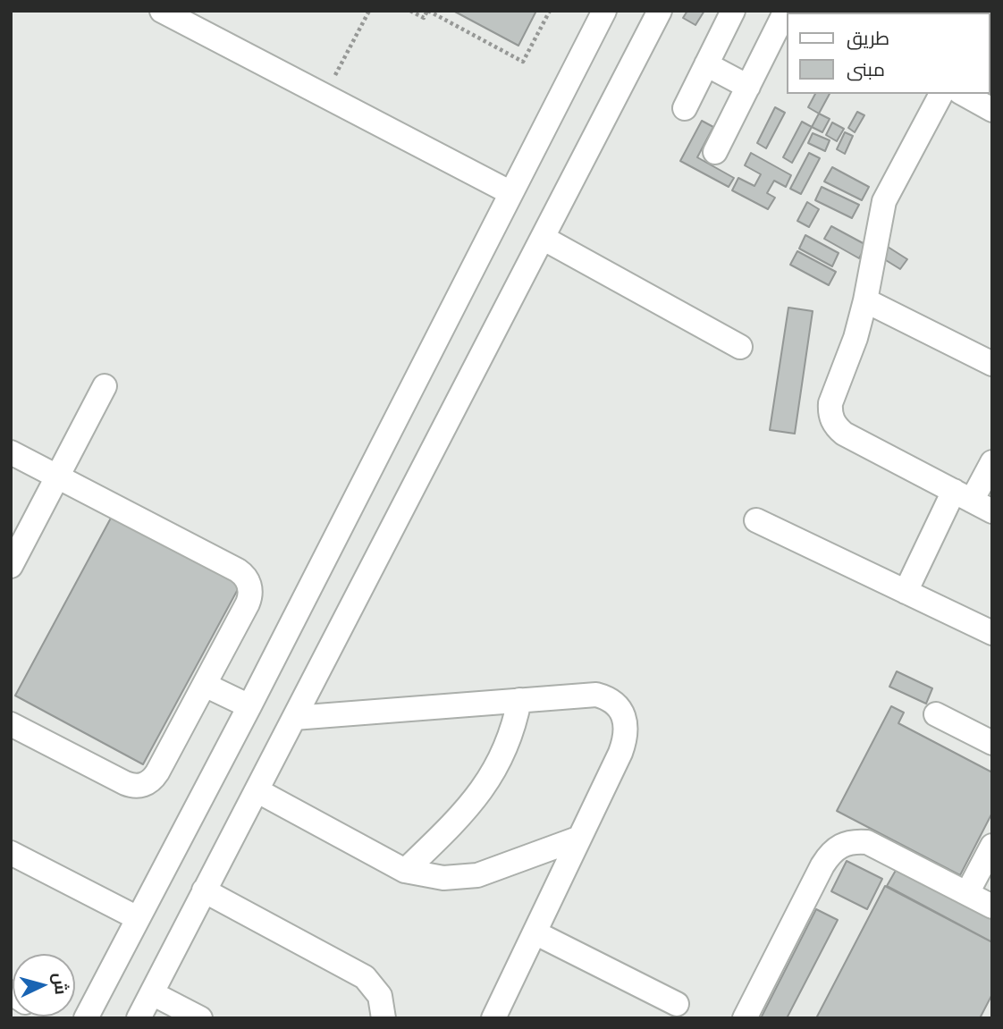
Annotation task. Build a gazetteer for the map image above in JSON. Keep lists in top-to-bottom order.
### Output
{
  "legend": ["طريق", "مبنى"],
  "north": "right"
}
